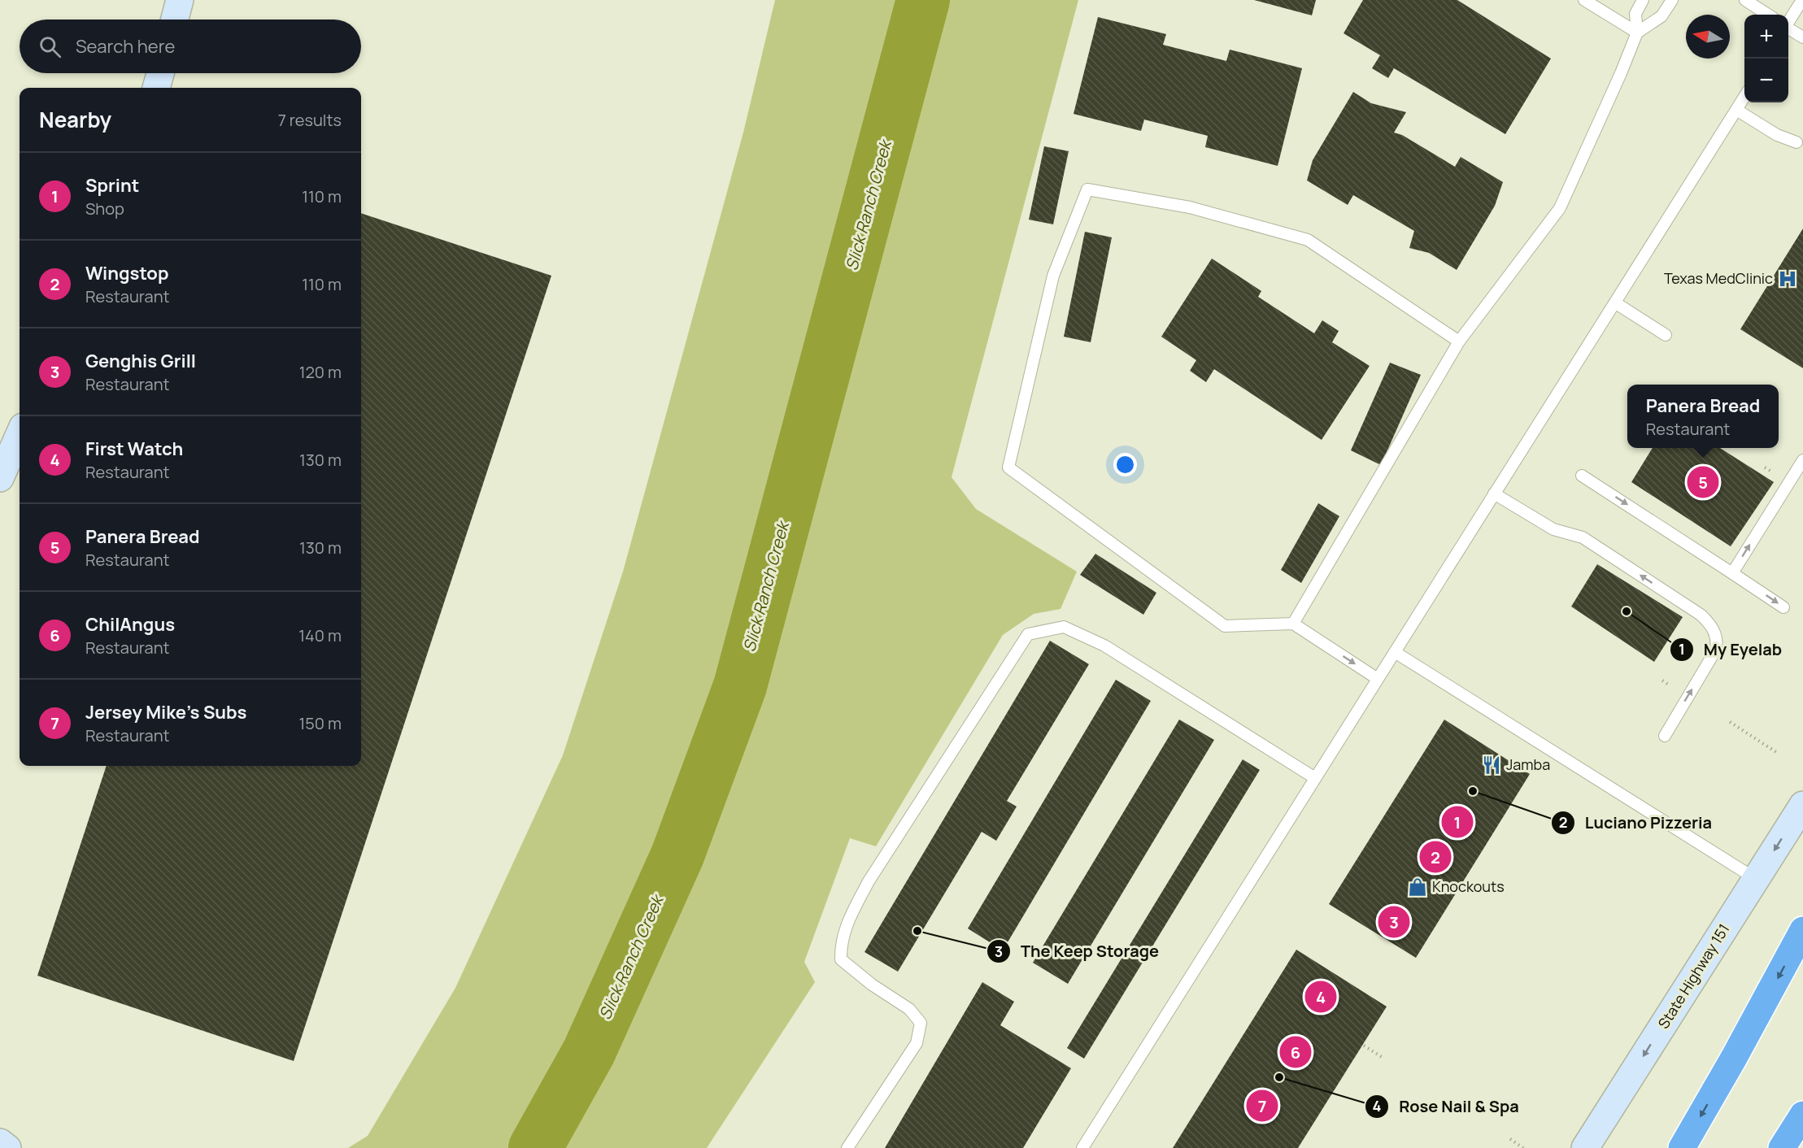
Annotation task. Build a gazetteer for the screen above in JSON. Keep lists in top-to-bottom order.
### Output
{
  "streets": {
    "main road": ["State Highway 151"]
  },
  "one_way": ["State Highway 151"],
  "water": ["Slick Ranch Creek"],
  "places": {
    "hospital": ["Texas MedClinic"],
    "other": [
      "My Eyelab",
      "Luciano Pizzeria",
      "The Keep Storage",
      "Rose Nail & Spa"
    ],
    "restaurant": ["Jamba"],
    "shop": ["Knockouts"]
  },
  "north": "left",
  "page": {
    "map_buttons": ["+", "−"],
    "search": "Search here",
    "heading": ["Nearby", "7 results"],
    "list": [
      {
        "mark": "1",
        "name": "Sprint",
        "note": "Shop",
        "value": "110 m"
      },
      {
        "mark": "2",
        "name": "Wingstop",
        "note": "Restaurant",
        "value": "110 m"
      },
      {
        "mark": "3",
        "name": "Genghis Grill",
        "note": "Restaurant",
        "value": "120 m"
      },
      {
        "mark": "4",
        "name": "First Watch",
        "note": "Restaurant",
        "value": "130 m"
      },
      {
        "mark": "5",
        "name": "Panera Bread",
        "note": "Restaurant",
        "value": "130 m"
      },
      {
        "mark": "6",
        "name": "ChilAngus",
        "note": "Restaurant",
        "value": "140 m"
      },
      {
        "mark": "7",
        "name": "Jersey Mike's Subs",
        "note": "Restaurant",
        "value": "150 m"
      }
    ],
    "popup": ["Panera Bread", "Restaurant"],
    "pins": [
      "5",
      "1",
      "2",
      "3",
      "4",
      "6",
      "7"
    ]
  }
}
